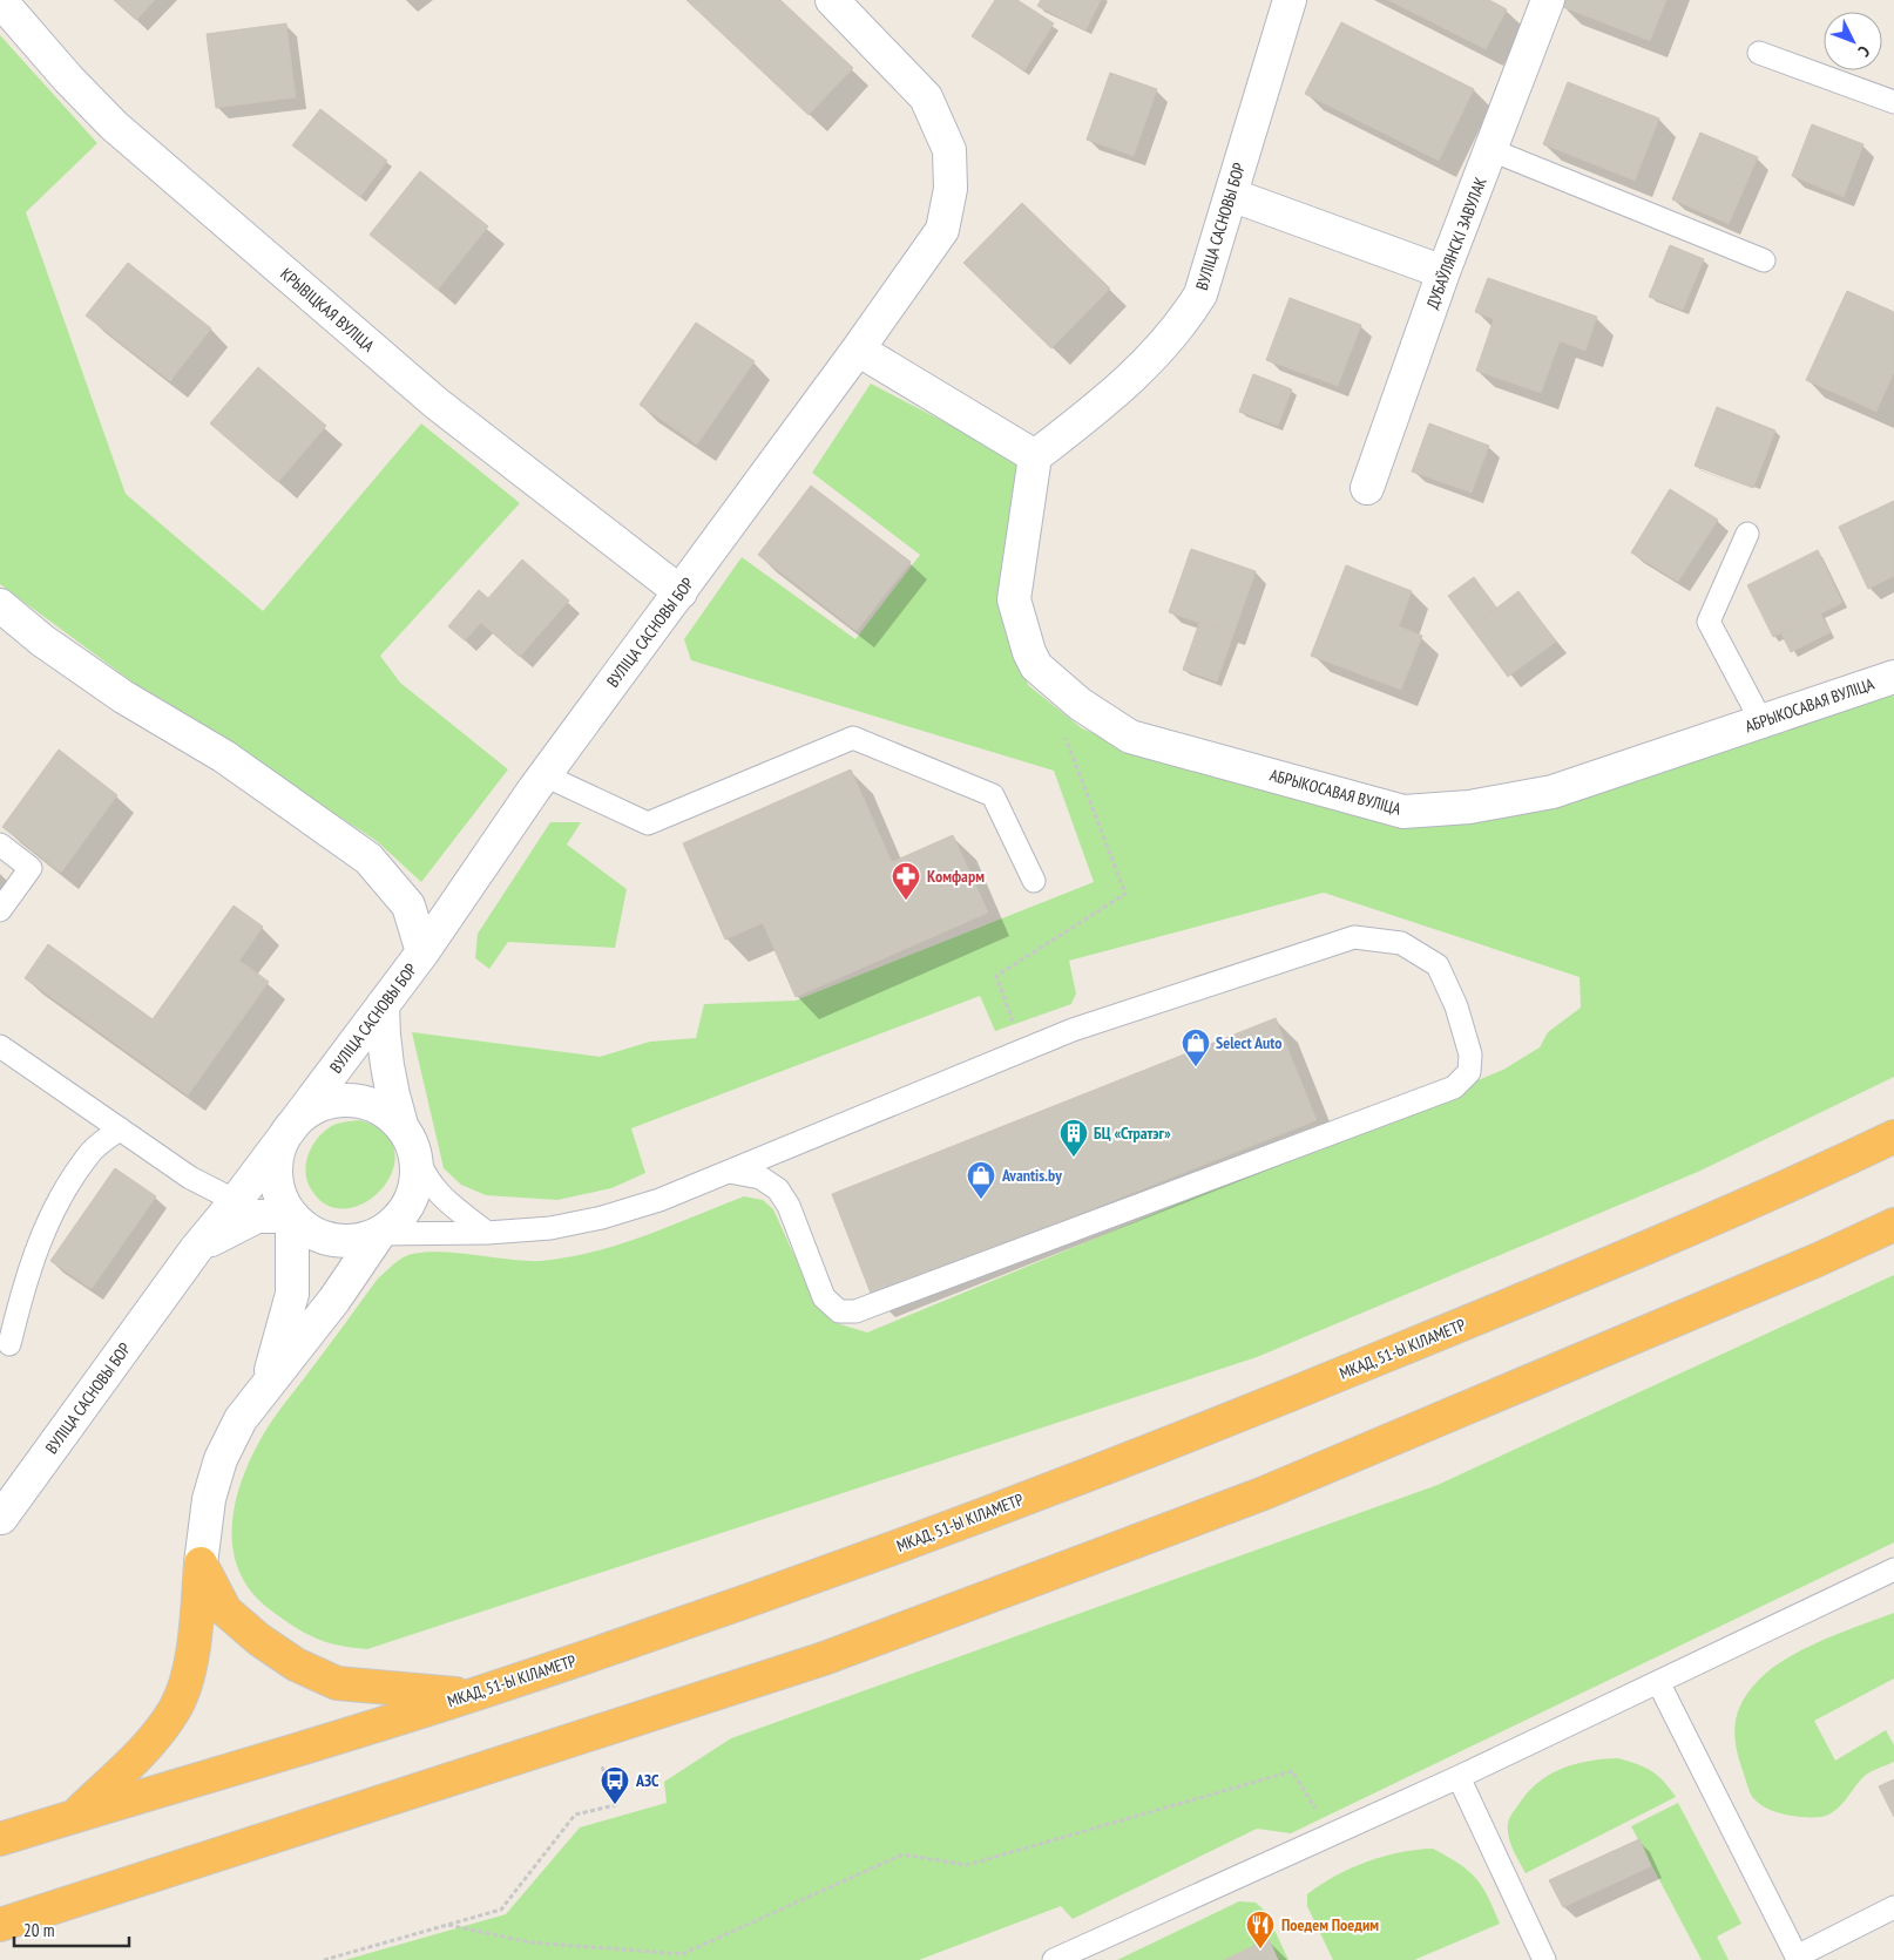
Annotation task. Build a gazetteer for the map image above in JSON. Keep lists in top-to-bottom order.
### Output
{
  "streets": {
    "highway": ["МКАД, 51-Ы КІЛАМЕТР"],
    "street": [
      "ВУЛІЦА САСНОВЫ БОР",
      "ДУБАЎЛЯНСКІ ЗАВУЛАК",
      "КРЫВІЦКАЯ ВУЛІЦА",
      "АБРЫКОСАВАЯ ВУЛІЦА"
    ]
  },
  "crossings": [
    ["ВУЛІЦА САСНОВЫ БОР", "КРЫВІЦКАЯ ВУЛІЦА"],
    ["ВУЛІЦА САСНОВЫ БОР", "АБРЫКОСАВАЯ ВУЛІЦА"]
  ],
  "places": {
    "pharmacy": ["Комфарм"],
    "shop": ["Select Auto", "Avantis.by"],
    "building": ["БЦ «Стратэг»"],
    "bus stop": ["АЗС"],
    "restaurant": ["Поедем Поедим"]
  },
  "scale_bar": "20 m",
  "north": "bottom right"
}
